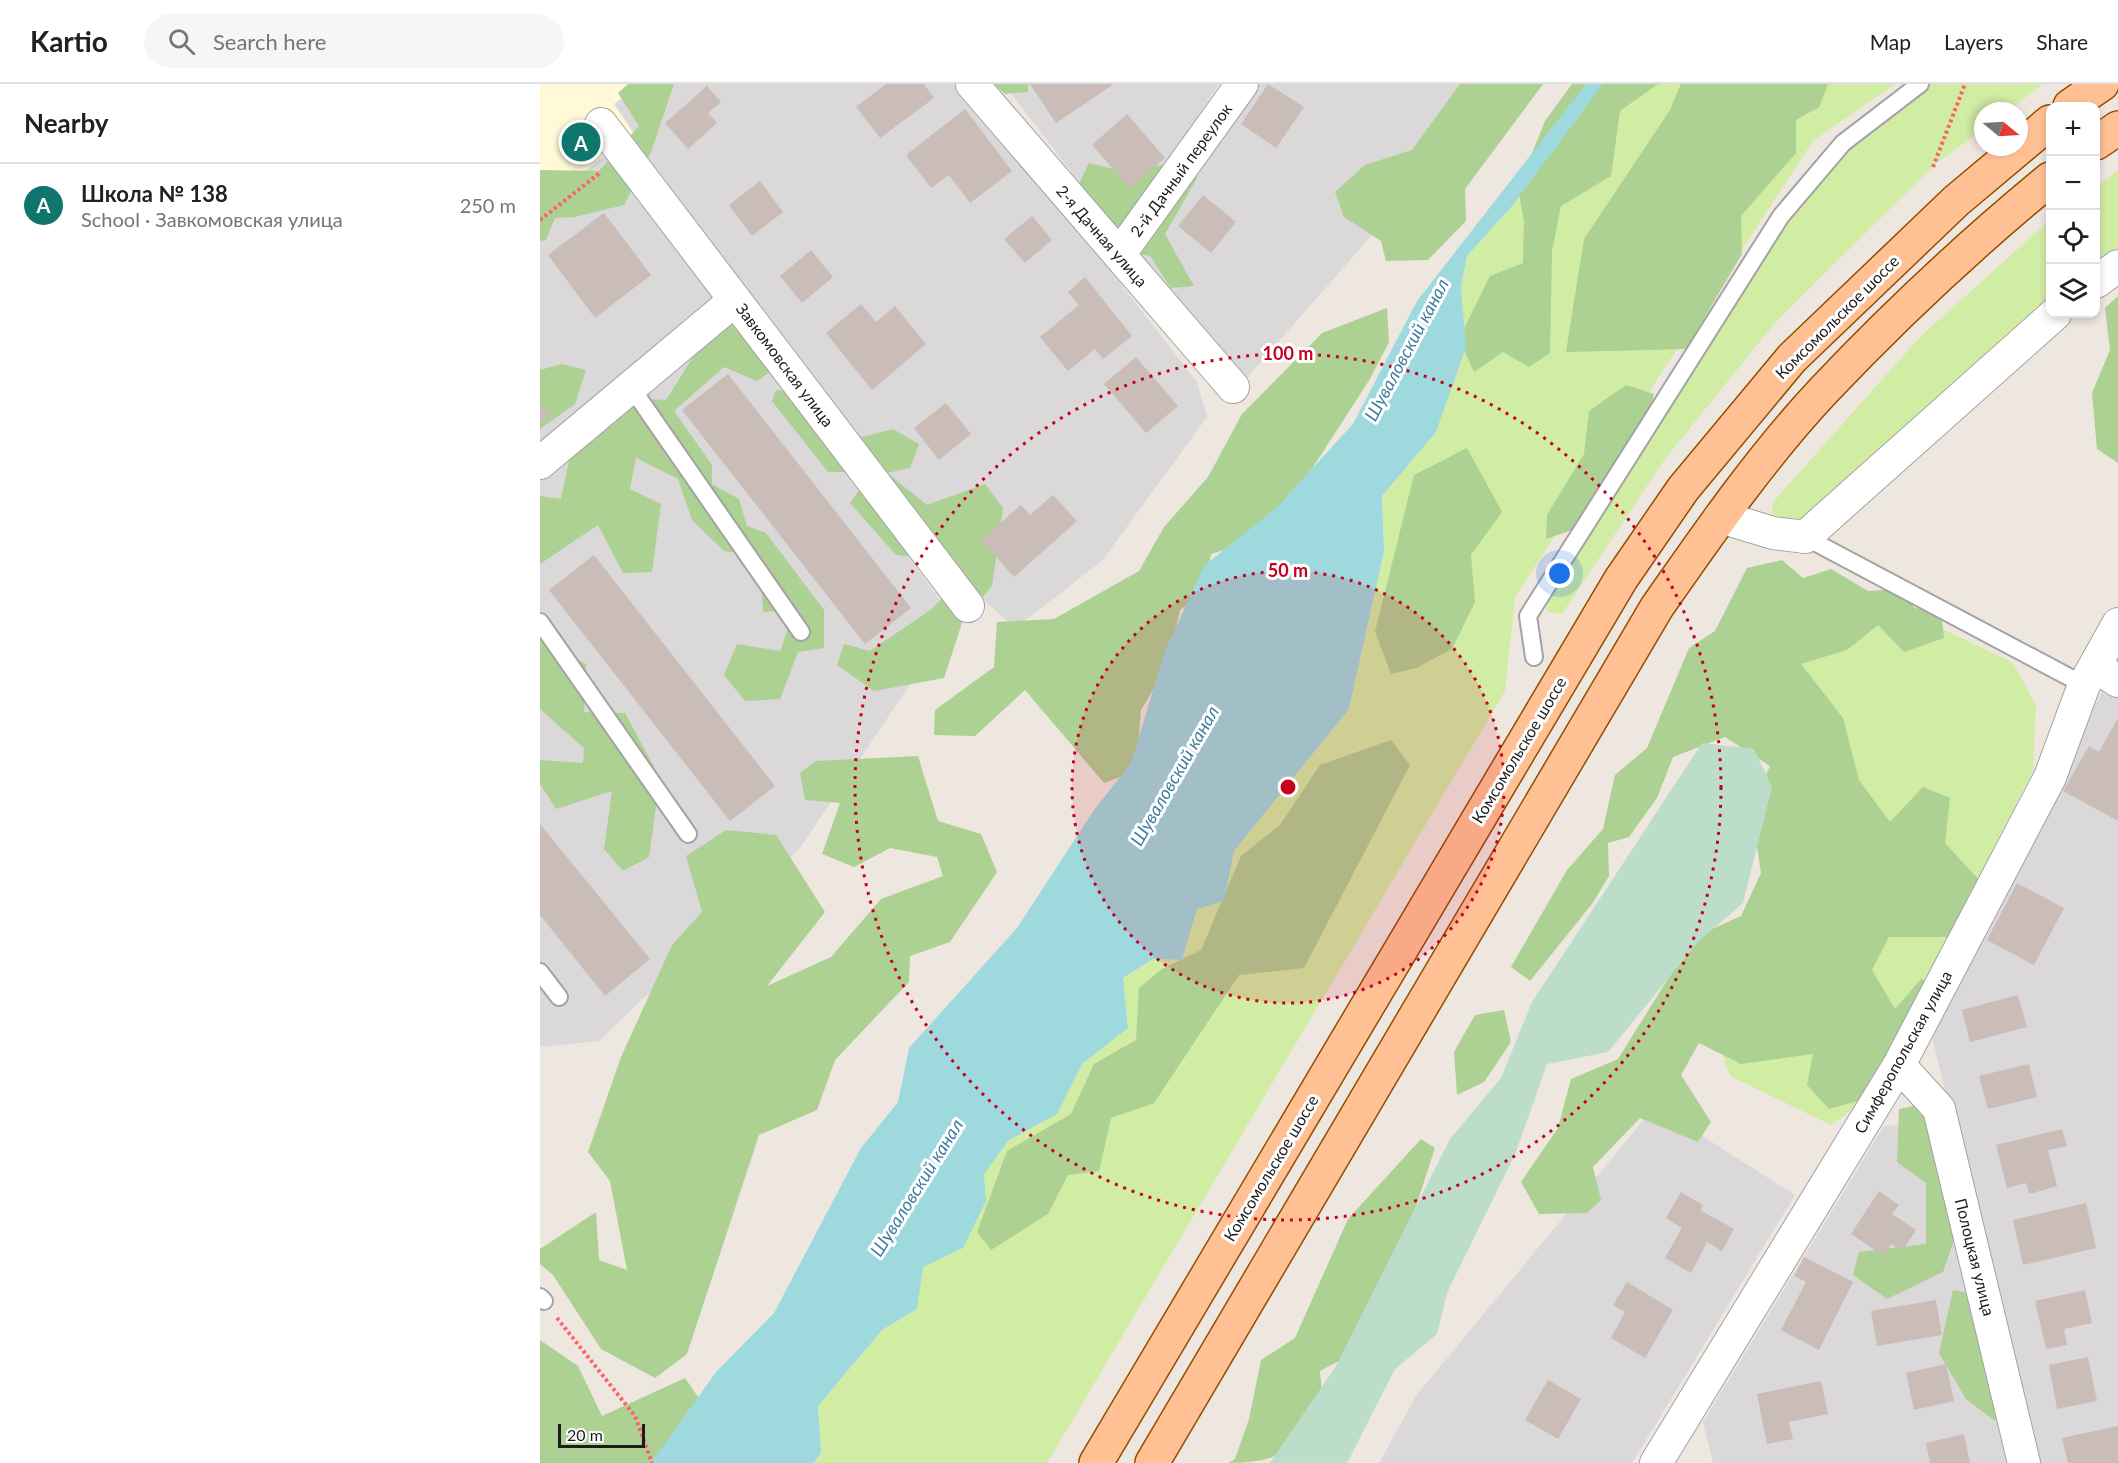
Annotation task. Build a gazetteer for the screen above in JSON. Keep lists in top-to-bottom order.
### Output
{
  "streets": {
    "main road": ["Комсомольское шоссе"],
    "street": [
      "2-й Дачный переулок",
      "2-я Дачная улица",
      "Завкомовская улица",
      "Симферопольская улица",
      "Полоцкая улица"
    ]
  },
  "crossings": [
    ["2-й Дачный переулок", "2-я Дачная улица"],
    ["Симферопольская улица", "Полоцкая улица"]
  ],
  "water": ["Шуваловский канал"],
  "scale_bar": "20 m",
  "north": "right",
  "page": {
    "header": "Kartio",
    "search": "Search here",
    "nav": ["Map", "Layers", "Share"],
    "heading": "Nearby",
    "map_buttons": ["+", "−"],
    "pins": "A",
    "list": [
      {
        "mark": "A",
        "name": "Школа № 138",
        "note": "School · Завкомовская улица",
        "value": "250 m"
      }
    ],
    "scale": "20 m"
  },
  "rings": ["100 m", "50 m"]
}
